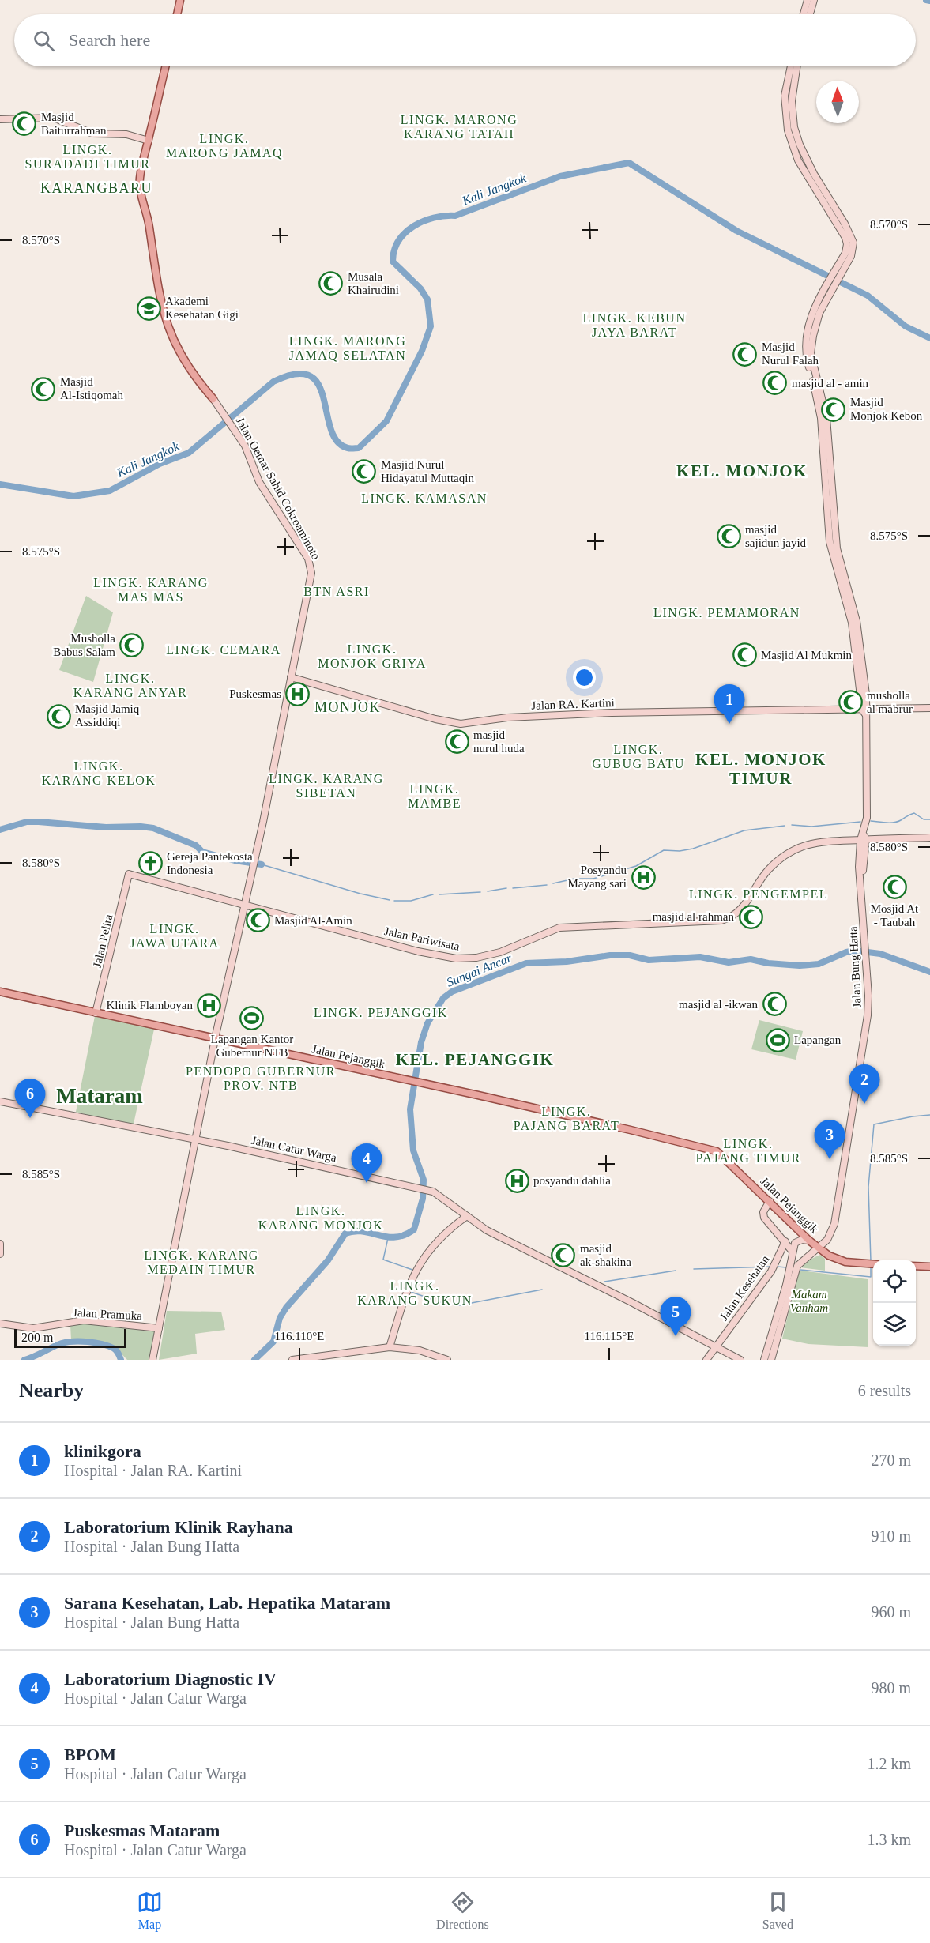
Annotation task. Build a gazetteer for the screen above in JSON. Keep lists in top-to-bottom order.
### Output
{
  "streets": {
    "main road": ["Jalan Pejanggik"],
    "street": [
      "Jalan Oemar Sahid Cokroaminoto",
      "Jalan RA. Kartini",
      "Jalan Pariwisata",
      "Jalan Pelita",
      "Jalan Bung Hatta",
      "Jalan Catur Warga",
      "Jalan Kesehatan",
      "Jalan Pramuka"
    ]
  },
  "crossings": [
    ["Jalan Oemar Sahid Cokroaminoto", "Jalan RA. Kartini"],
    ["Jalan Oemar Sahid Cokroaminoto", "Jalan Pariwisata"],
    ["Jalan Oemar Sahid Cokroaminoto", "Jalan Pejanggik"],
    ["Jalan Oemar Sahid Cokroaminoto", "Jalan Catur Warga"],
    ["Jalan Oemar Sahid Cokroaminoto", "Jalan Pramuka"],
    ["Jalan Pariwisata", "Jalan Pelita"],
    ["Jalan Pelita", "Jalan Pejanggik"],
    ["Jalan Bung Hatta", "Jalan Pejanggik"],
    ["Jalan Catur Warga", "Jalan Kesehatan"]
  ],
  "districts": [
    "LINGK. MARONG KARANG TATAH",
    "LINGK. MARONG JAMAQ",
    "LINGK. SURADADI TIMUR",
    "KARANGBARU",
    "LINGK. KEBUN JAYA BARAT",
    "LINGK. MARONG JAMAQ SELATAN",
    "KEL. MONJOK",
    "LINGK. KAMASAN",
    "LINGK. KARANG MAS MAS",
    "BTN ASRI",
    "LINGK. PEMAMORAN",
    "LINGK. MONJOK GRIYA",
    "LINGK. CEMARA",
    "LINGK. KARANG ANYAR",
    "MONJOK",
    "LINGK. GUBUG BATU",
    "KEL. MONJOK TIMUR",
    "LINGK. KARANG KELOK",
    "LINGK. KARANG SIBETAN",
    "LINGK. MAMBE",
    "LINGK. PENGEMPEL",
    "LINGK. JAWA UTARA",
    "LINGK. PEJANGGIK",
    "KEL. PEJANGGIK",
    "PENDOPO GUBERNUR PROV. NTB",
    "Mataram",
    "LINGK. PAJANG BARAT",
    "LINGK. PAJANG TIMUR",
    "LINGK. KARANG MONJOK",
    "LINGK. KARANG MEDAIN TIMUR",
    "LINGK. KARANG SUKUN"
  ],
  "water": ["Kali Jangkok", "Sungai Ancar"],
  "parks": ["Makam Vanham"],
  "places": {
    "mosque": [
      "Masjid Baiturrahman",
      "Musala Khairudini",
      "Masjid Nurul Falah",
      "masjid al - amin",
      "Masjid Al-Istiqomah",
      "Masjid Monjok Kebon",
      "Masjid Nurul Hidayatul Muttaqin",
      "masjid sajidun jayid",
      "Musholla Babus Salam",
      "Masjid Al Mukmin",
      "musholla al mabrur",
      "Masjid Jamiq Assiddiqi",
      "masjid nurul huda",
      "Mosjid At - Taubah",
      "masjid al rahman",
      "Masjid Al-Amin",
      "masjid al -ikwan",
      "masjid ak-shakina"
    ],
    "school or university": ["Akademi Kesehatan Gigi"],
    "hospital": [
      "Puskesmas",
      "Posyandu Mayang sari",
      "Klinik Flamboyan",
      "posyandu dahlia"
    ],
    "church": ["Gereja Pantekosta Indonesia"],
    "sports": ["Lapangan Kantor Gubernur NTB", "Lapangan"]
  },
  "scale_bar": "200 m",
  "north": "top",
  "page": {
    "search": "Search here",
    "pins": [
      "1",
      "2",
      "6",
      "3",
      "4",
      "5"
    ],
    "scale": "200 m",
    "heading": ["Nearby", "6 results"],
    "list": [
      {
        "mark": "1",
        "name": "klinikgora",
        "note": "Hospital · Jalan RA. Kartini",
        "value": "270 m"
      },
      {
        "mark": "2",
        "name": "Laboratorium Klinik Rayhana",
        "note": "Hospital · Jalan Bung Hatta",
        "value": "910 m"
      },
      {
        "mark": "3",
        "name": "Sarana Kesehatan, Lab. Hepatika Mataram",
        "note": "Hospital · Jalan Bung Hatta",
        "value": "960 m"
      },
      {
        "mark": "4",
        "name": "Laboratorium Diagnostic IV",
        "note": "Hospital · Jalan Catur Warga",
        "value": "980 m"
      },
      {
        "mark": "5",
        "name": "BPOM",
        "note": "Hospital · Jalan Catur Warga",
        "value": "1.2 km"
      },
      {
        "mark": "6",
        "name": "Puskesmas Mataram",
        "note": "Hospital · Jalan Catur Warga",
        "value": "1.3 km"
      }
    ],
    "nav": ["Map", "Directions", "Saved"]
  },
  "coordinates": [
    "8.570°S",
    "8.575°S",
    "8.580°S",
    "8.585°S",
    "116.110°E",
    "116.115°E"
  ]
}
